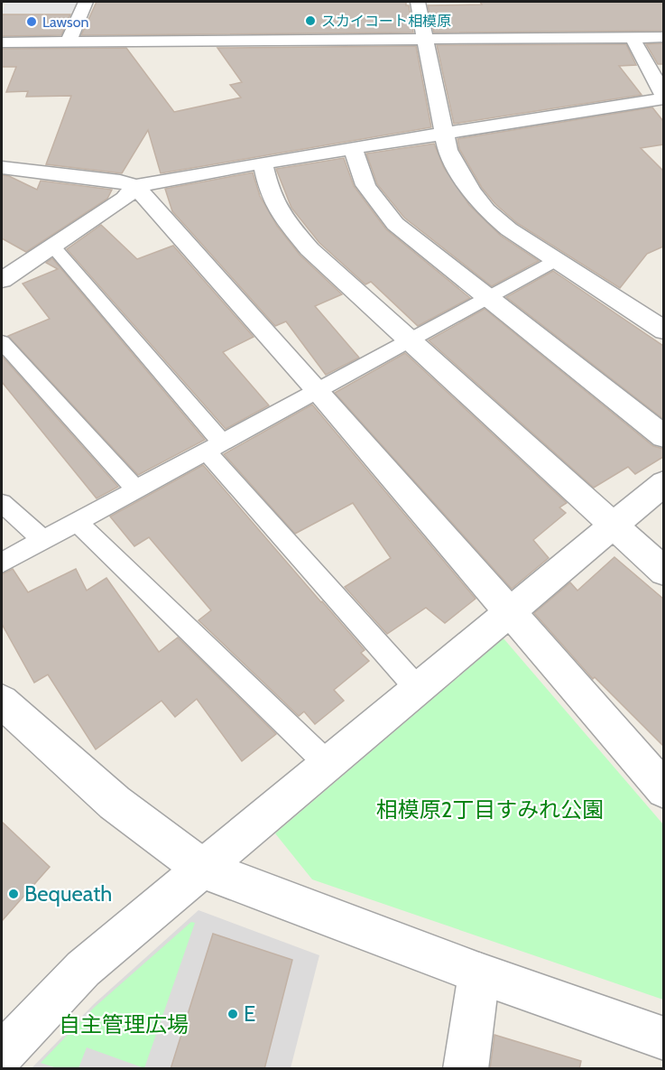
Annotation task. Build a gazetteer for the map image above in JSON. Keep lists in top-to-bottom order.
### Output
{
  "parks": ["相模原2丁目すみれ公園", "自主管理広場"],
  "places": [
    "スカイコート相模原",
    "Lawson",
    "Bequeath",
    "E"
  ]
}
